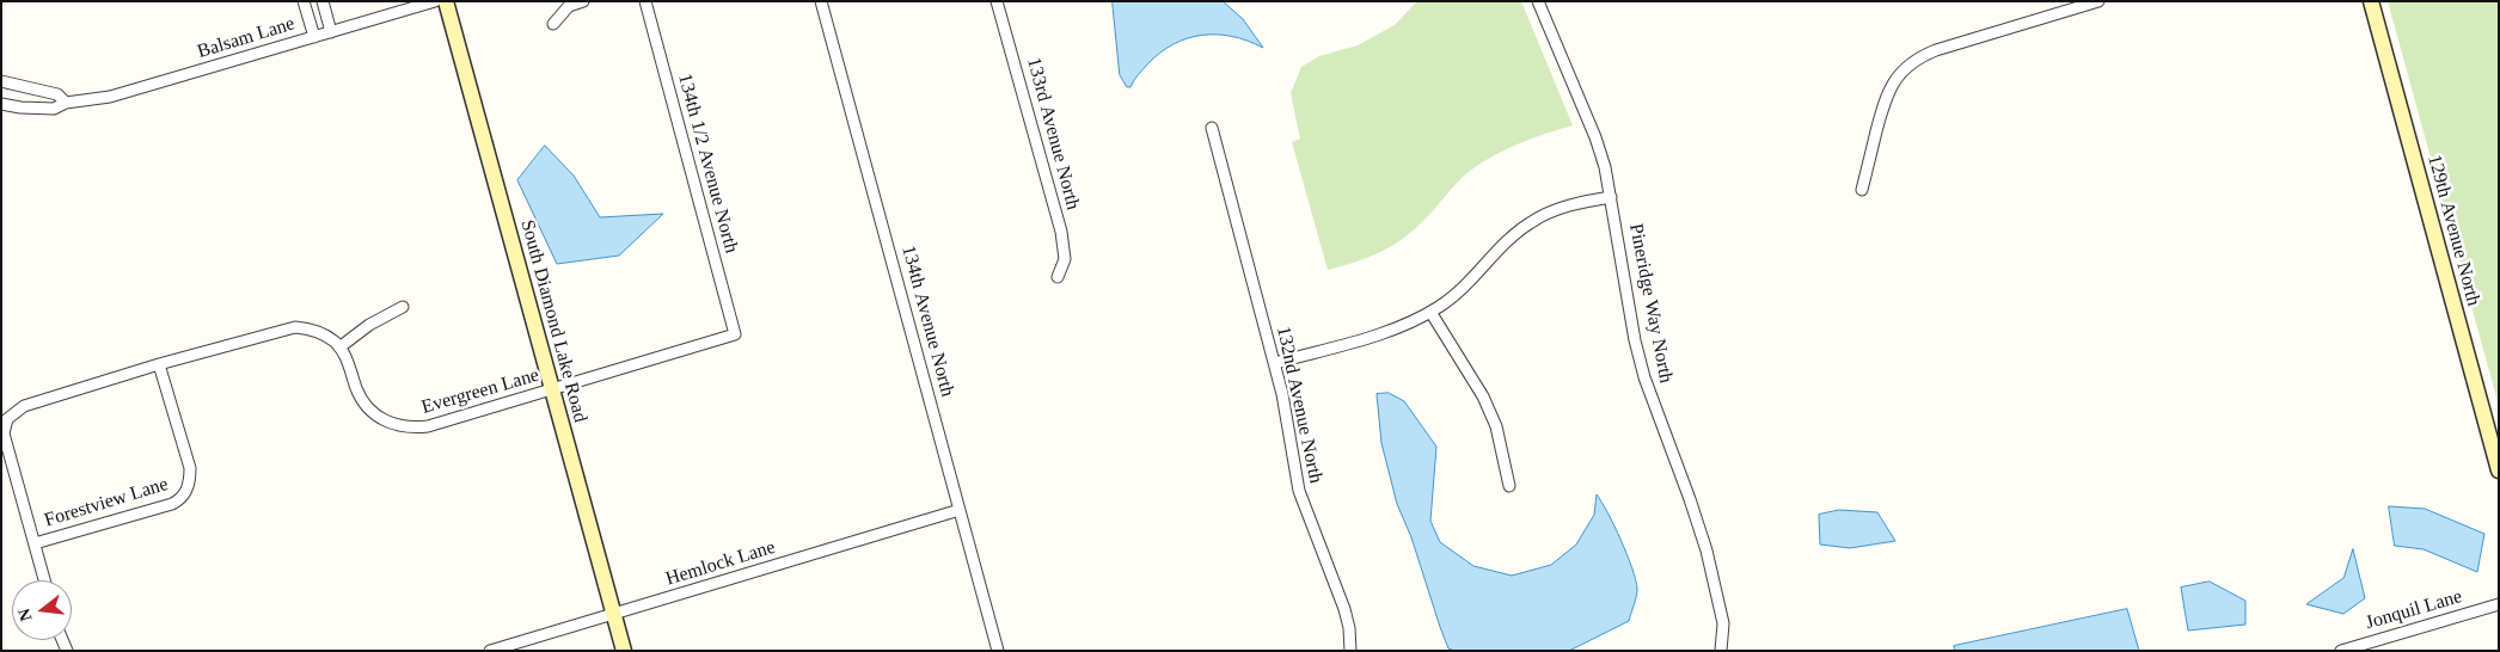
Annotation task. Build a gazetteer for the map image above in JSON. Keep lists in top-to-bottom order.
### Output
{
  "streets": {
    "street": [
      "Balsam Lane",
      "133rd Avenue North",
      "134th 1/2 Avenue North",
      "129th Avenue North",
      "Pineridge Way North",
      "South Diamond Lake Road",
      "134th Avenue North",
      "Evergreen Lane",
      "132nd Avenue North",
      "Forestview Lane",
      "Hemlock Lane",
      "Jonquil Lane"
    ]
  },
  "crossings": [
    ["134th 1/2 Avenue North", "Evergreen Lane"],
    ["South Diamond Lake Road", "Evergreen Lane"],
    ["South Diamond Lake Road", "Hemlock Lane"],
    ["134th Avenue North", "Hemlock Lane"],
    ["Evergreen Lane", "Forestview Lane"]
  ],
  "north": "left"
}
